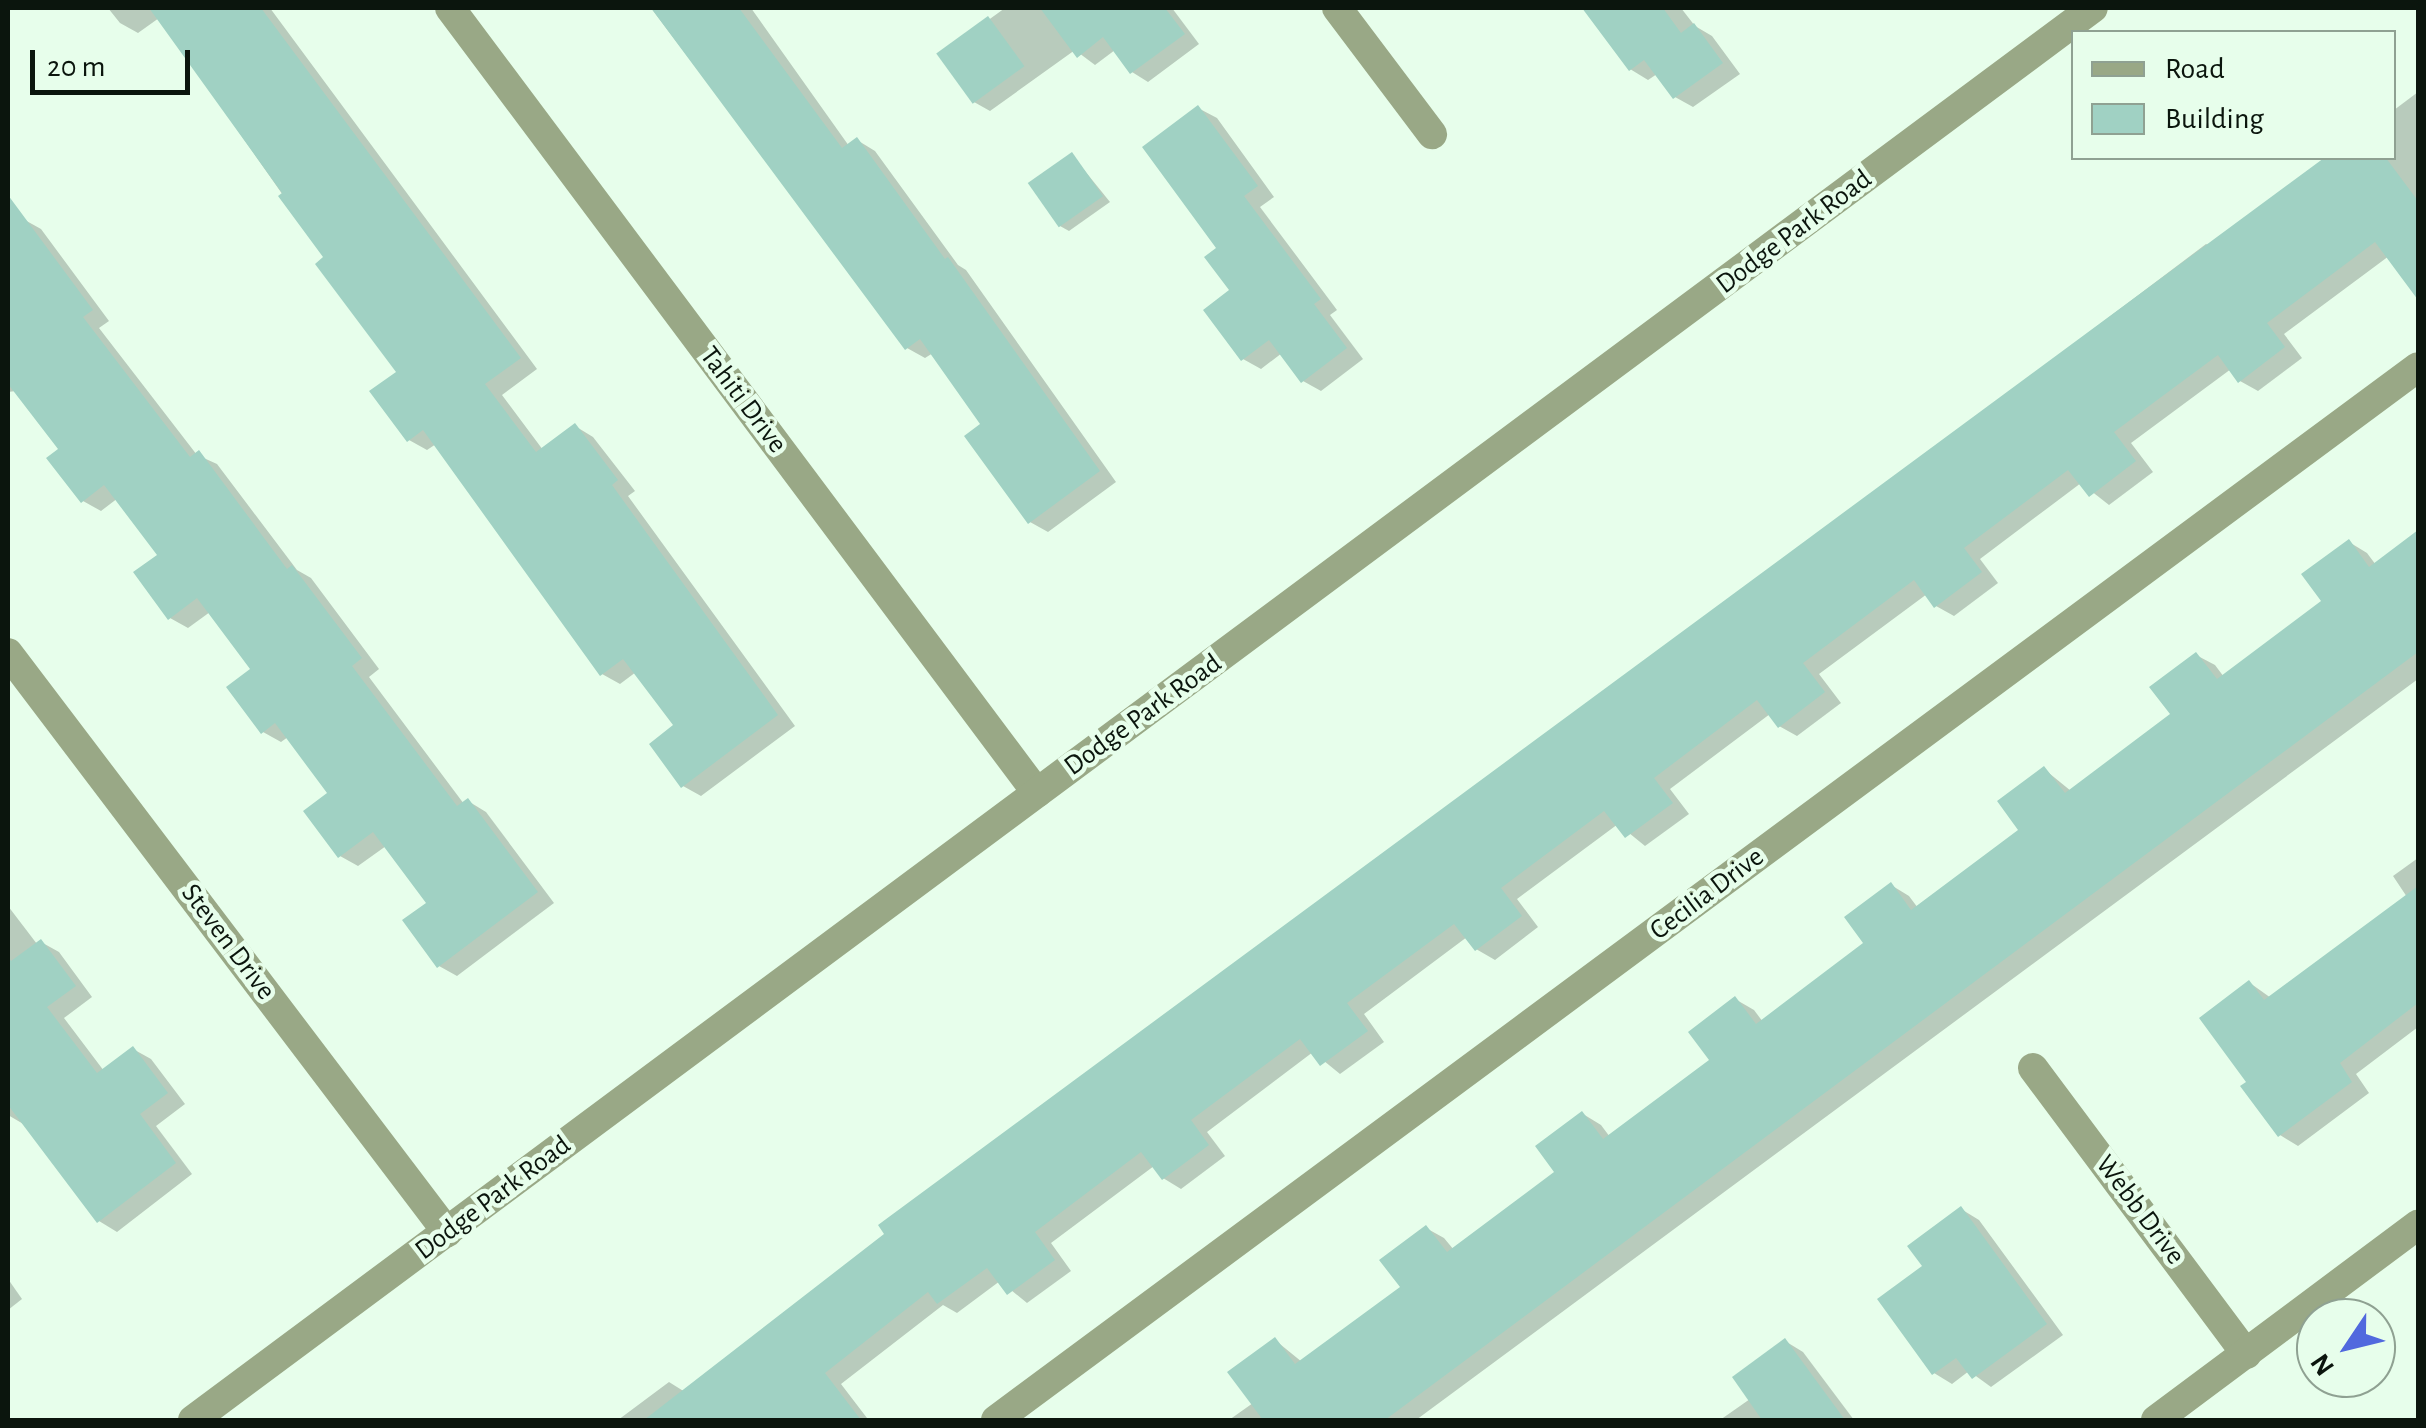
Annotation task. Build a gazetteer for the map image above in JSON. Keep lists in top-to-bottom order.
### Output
{
  "streets": {
    "street": [
      "Dodge Park Road",
      "Tahiti Drive",
      "Cecilia Drive",
      "Steven Drive",
      "Webb Drive"
    ]
  },
  "crossings": [
    ["Dodge Park Road", "Tahiti Drive"],
    ["Dodge Park Road", "Steven Drive"]
  ],
  "legend": ["Road", "Building"],
  "scale_bar": "20 m",
  "north": "bottom left"
}
